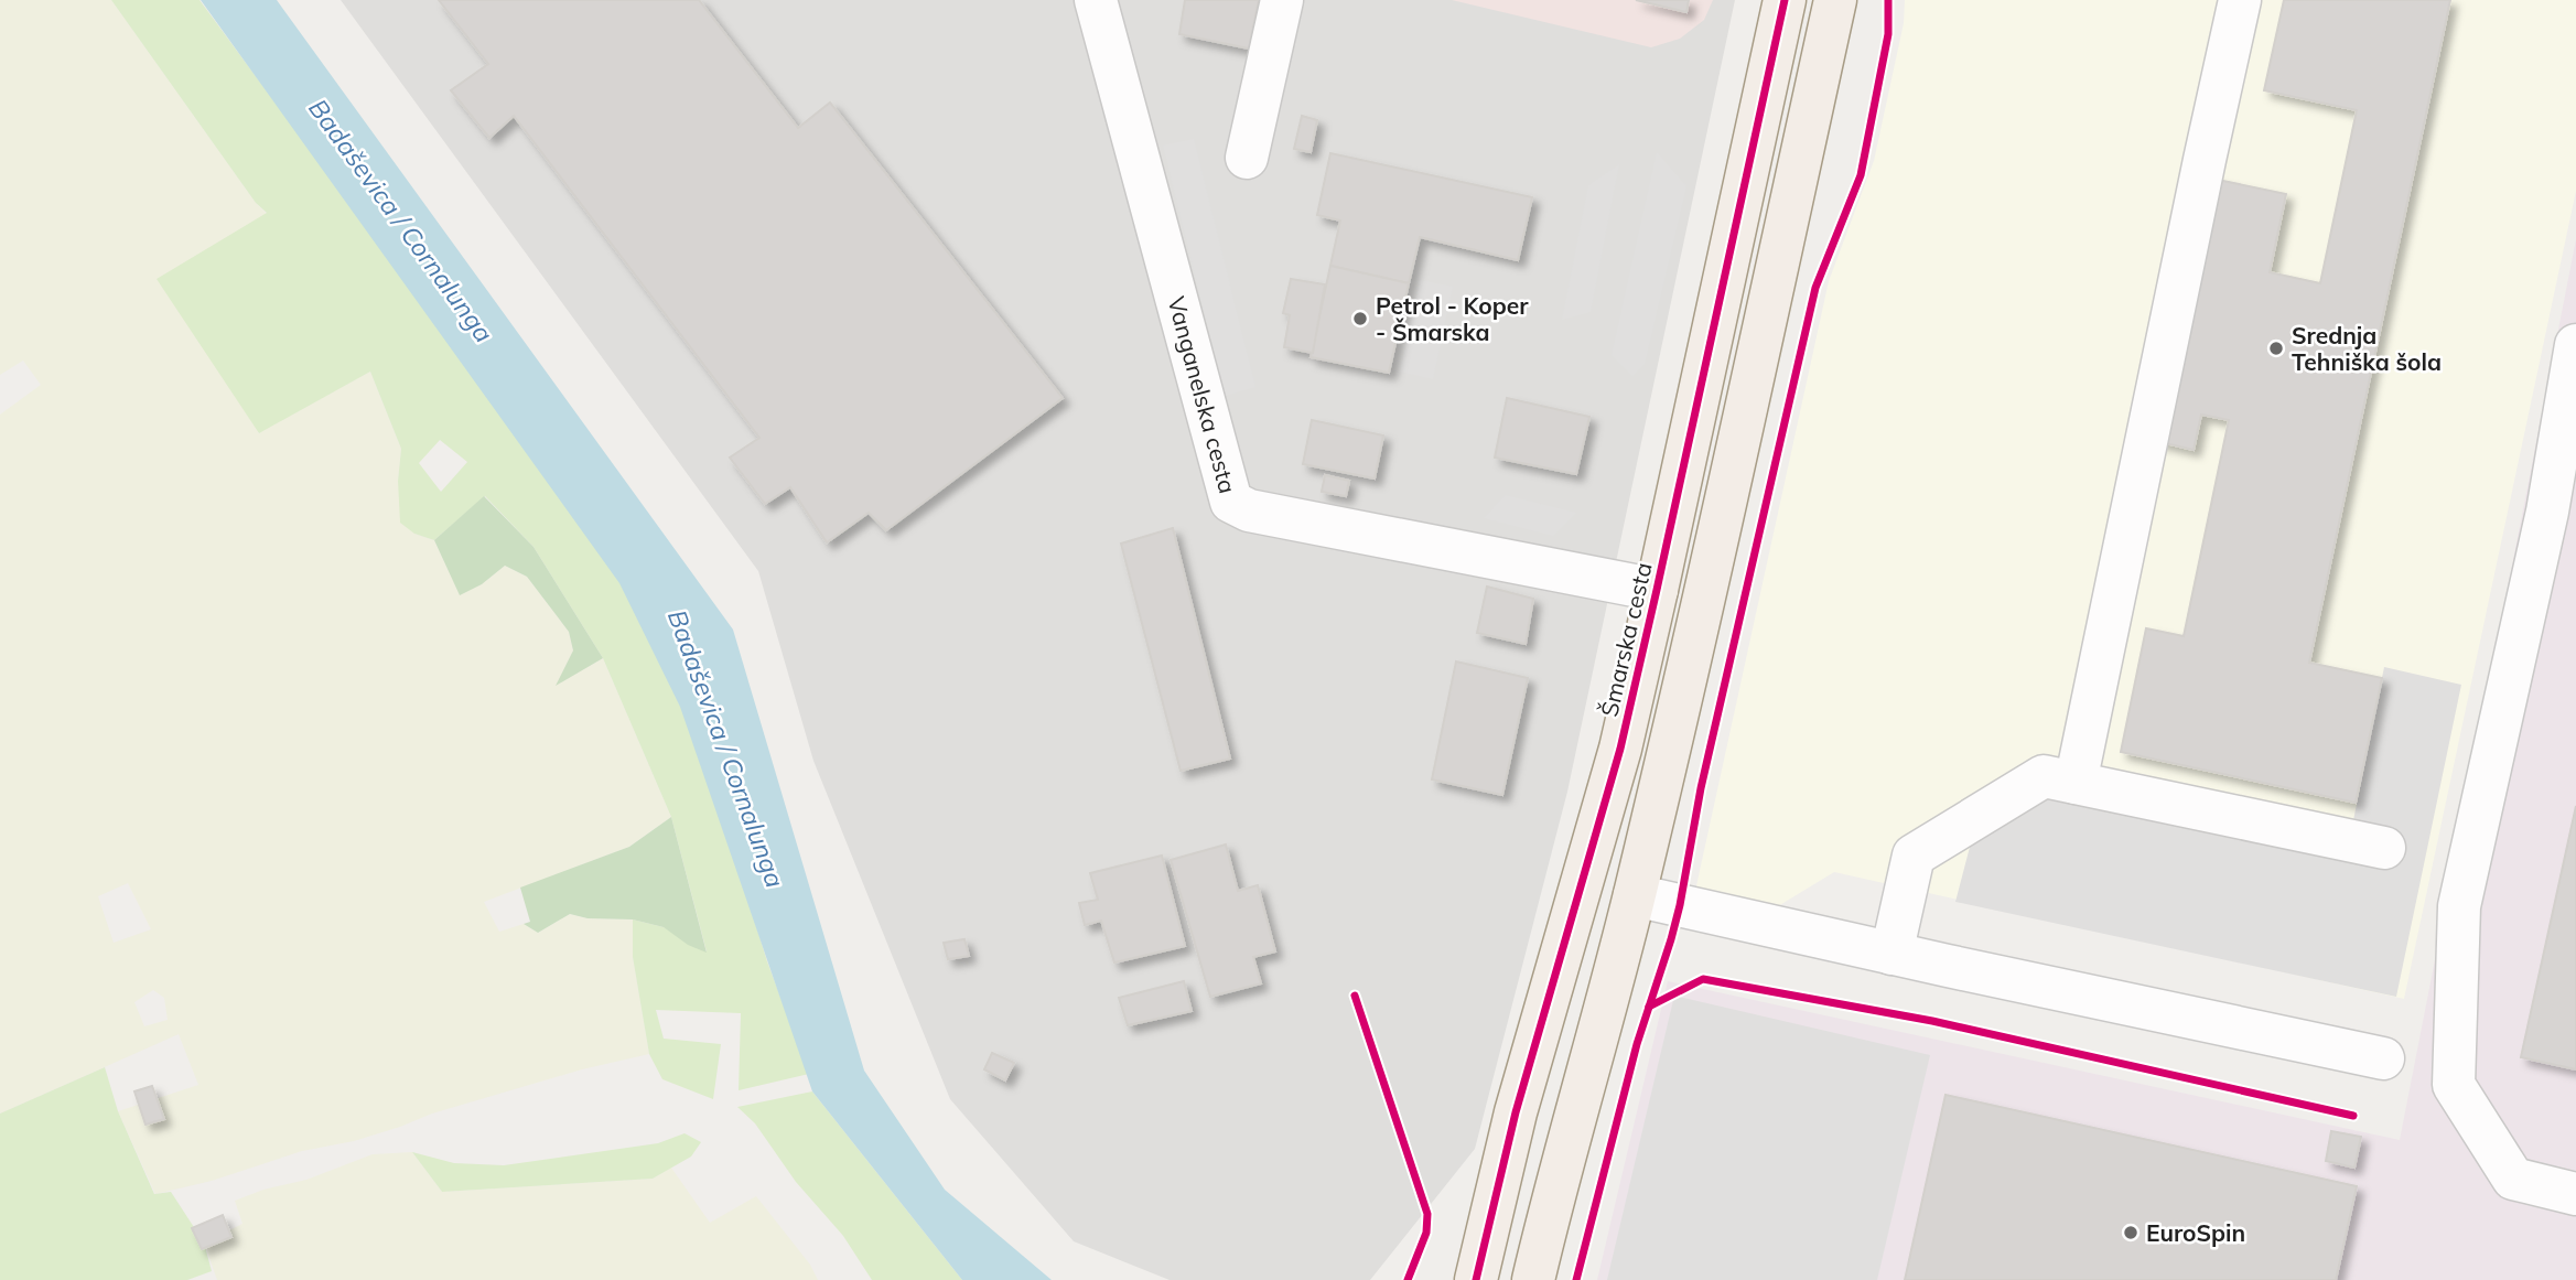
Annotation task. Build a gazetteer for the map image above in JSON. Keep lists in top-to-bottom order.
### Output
{
  "streets": {
    "main road": ["Šmarska cesta"],
    "street": ["Vanganelska cesta"]
  },
  "crossings": [
    ["Vanganelska cesta", "Šmarska cesta"]
  ],
  "water": ["Badaševica / Cornalunga"],
  "places": ["Petrol - Koper - Šmarska", "Srednja Tehniška šola", "EuroSpin"]
}
